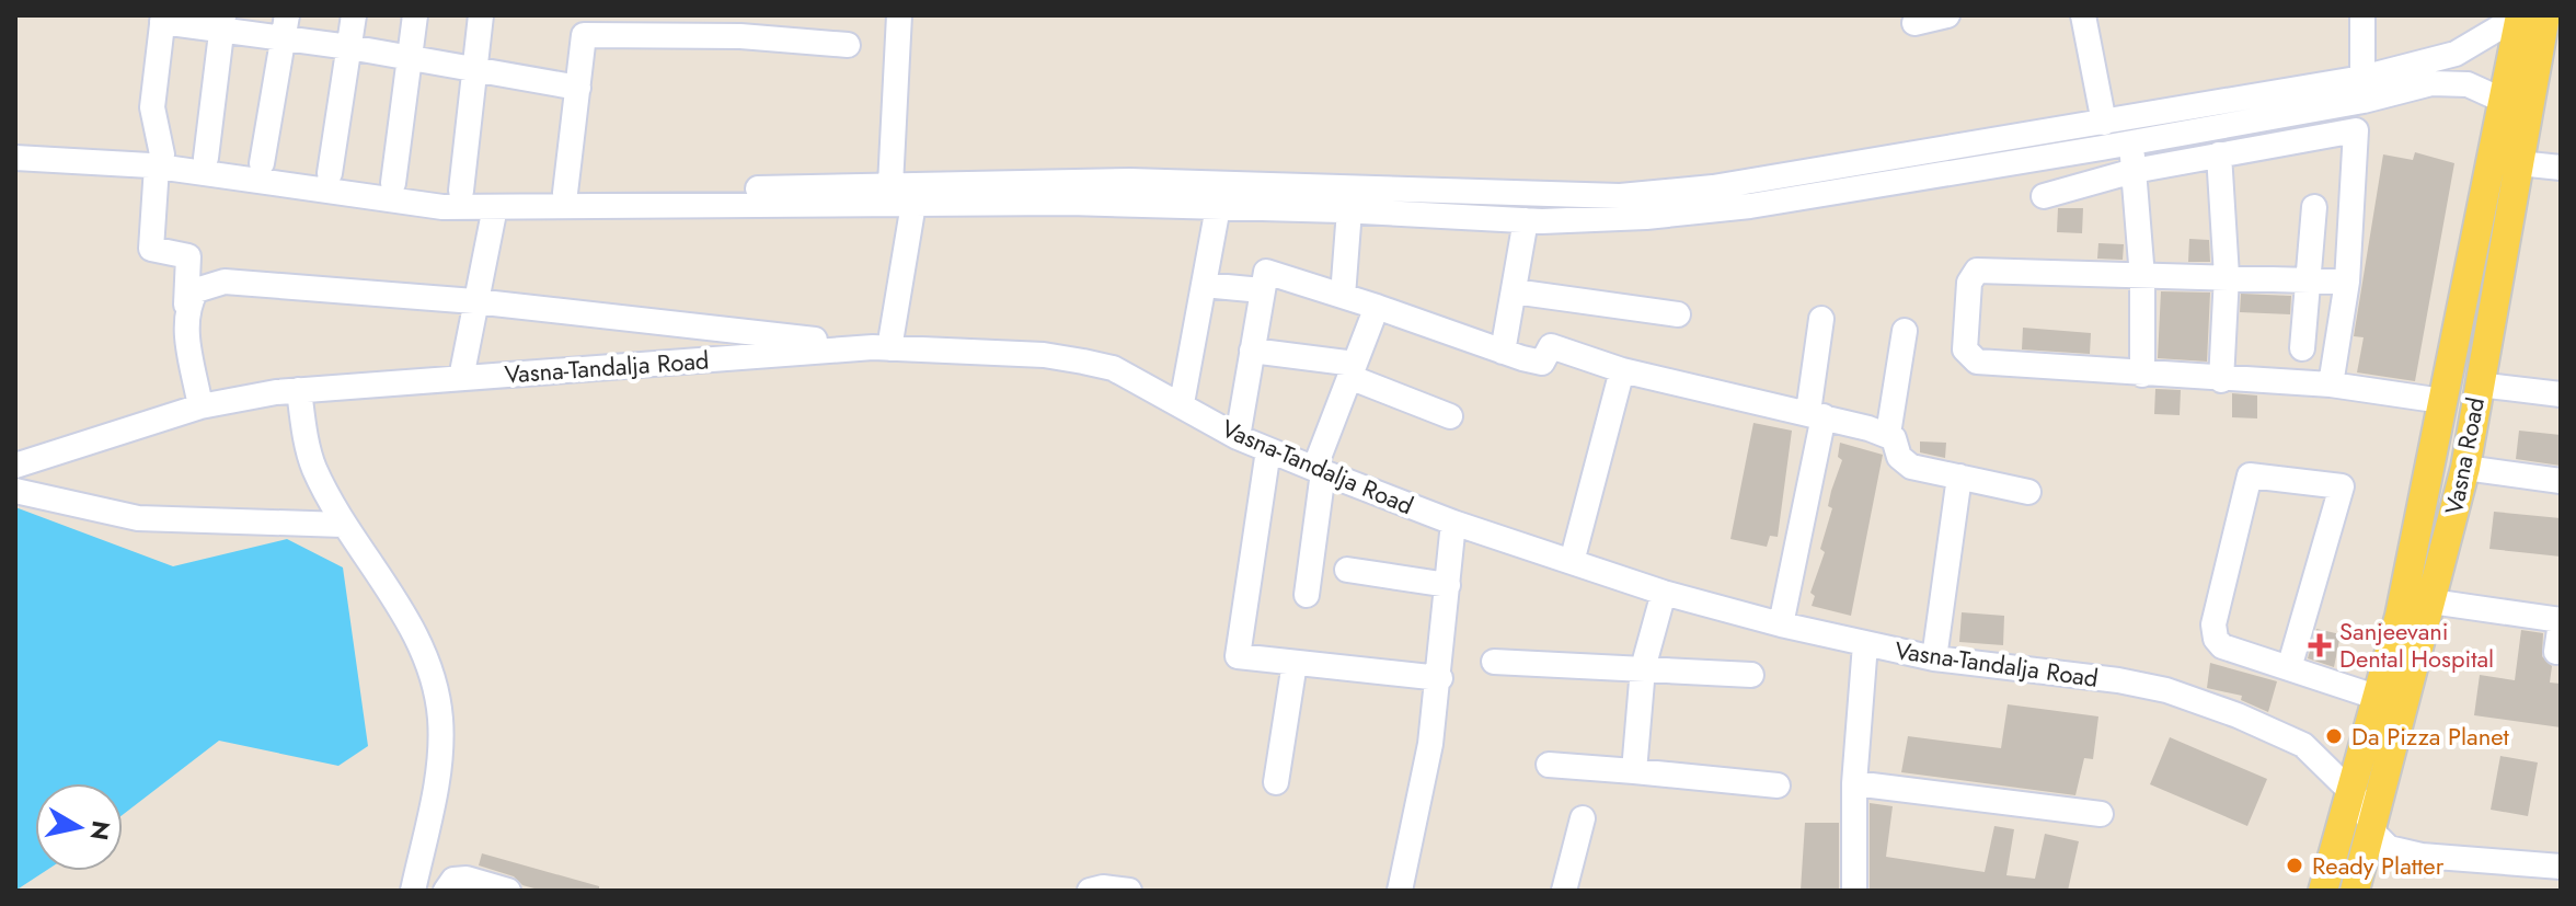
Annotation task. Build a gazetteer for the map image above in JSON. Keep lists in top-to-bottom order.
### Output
{
  "streets": {
    "main road": ["Vasna Road"],
    "street": ["Vasna-Tandalja Road"]
  },
  "crossings": [
    ["Vasna-Tandalja Road", "Vasna Road"]
  ],
  "places": {
    "health": ["Sanjeevani Dental Hospital"],
    "other": ["Da Pizza Planet", "Ready Platter"]
  },
  "north": "right"
}
